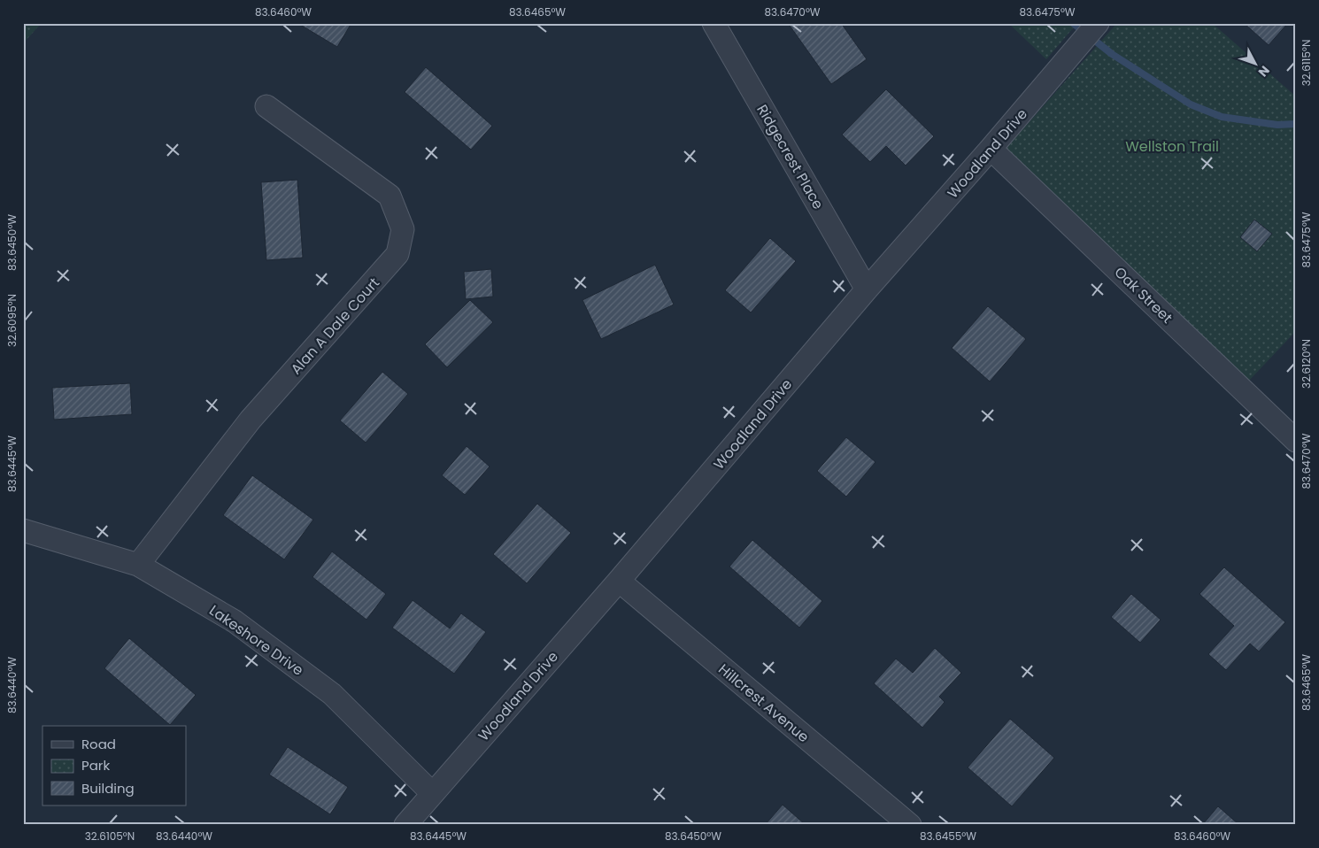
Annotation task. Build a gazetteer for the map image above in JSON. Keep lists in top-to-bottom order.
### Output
{
  "streets": {
    "street": [
      "Woodland Drive",
      "Ridgecrest Place",
      "Oak Street",
      "Alan A Dale Court",
      "Lakeshore Drive",
      "Hillcrest Avenue"
    ]
  },
  "crossings": [
    ["Woodland Drive", "Ridgecrest Place"],
    ["Woodland Drive", "Oak Street"],
    ["Woodland Drive", "Lakeshore Drive"],
    ["Woodland Drive", "Hillcrest Avenue"],
    ["Alan A Dale Court", "Lakeshore Drive"]
  ],
  "parks": ["Wellston Trail"],
  "legend": ["Road", "Park", "Building"],
  "north": "bottom right",
  "coordinates": [
    "83.6460°W",
    "83.6465°W",
    "83.6470°W",
    "83.6475°W",
    "32.6115°N",
    "83.6450°W",
    "32.6095°N",
    "32.6120°N",
    "83.6445°W",
    "83.6440°W",
    "32.6105°N",
    "83.6455°W"
  ]
}
